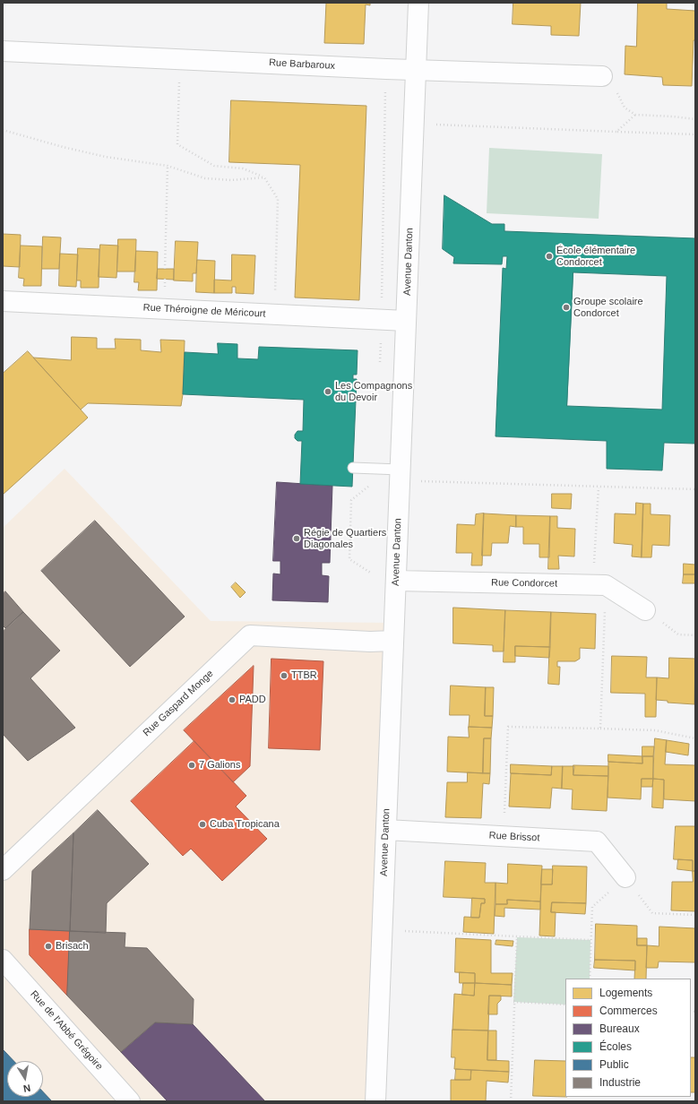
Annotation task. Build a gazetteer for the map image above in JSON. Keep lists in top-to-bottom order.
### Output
{
  "streets": {
    "street": [
      "Rue Barbaroux",
      "Avenue Danton",
      "Rue Théroigne de Méricourt",
      "Rue Condorcet",
      "Rue Gaspard Monge",
      "Rue Brissot",
      "Rue de l'Abbé Grégoire"
    ]
  },
  "crossings": [
    ["Rue Barbaroux", "Avenue Danton"],
    ["Avenue Danton", "Rue Théroigne de Méricourt"],
    ["Avenue Danton", "Rue Condorcet"],
    ["Avenue Danton", "Rue Gaspard Monge"],
    ["Avenue Danton", "Rue Brissot"]
  ],
  "places": [
    "École élémentaire Condorcet",
    "Groupe scolaire Condorcet",
    "Les Compagnons du Devoir",
    "Régie de Quartiers Diagonales",
    "TTBR",
    "PADD",
    "7 Galions",
    "Cuba Tropicana",
    "Brisach"
  ],
  "legend": [
    "Logements",
    "Commerces",
    "Bureaux",
    "Écoles",
    "Public",
    "Industrie"
  ],
  "north": "bottom"
}
